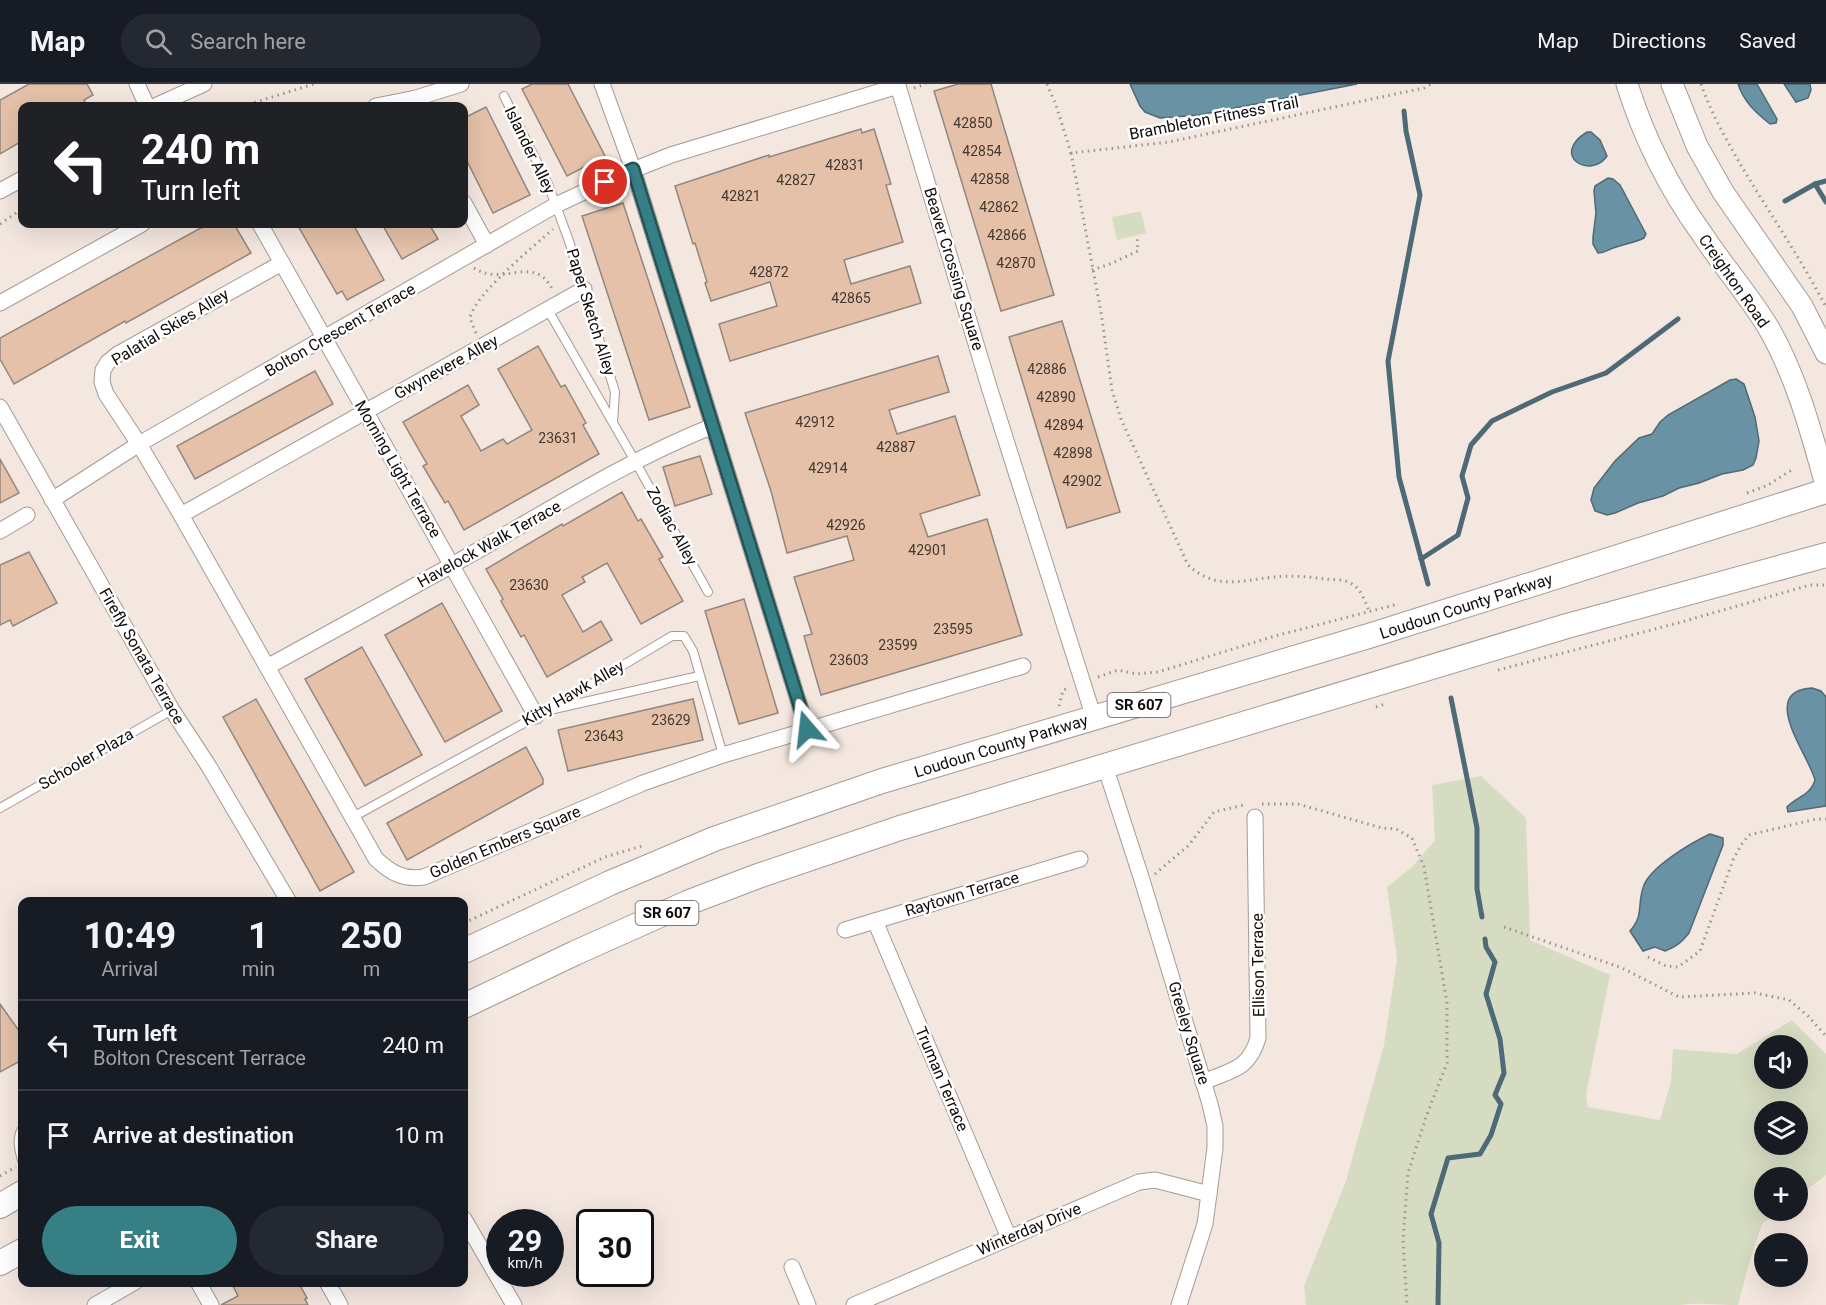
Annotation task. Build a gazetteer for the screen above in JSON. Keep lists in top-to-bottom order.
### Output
{
  "streets": {
    "main road": ["Loudoun County Parkway", "SR 607"],
    "street": [
      "Beaver Crossing Square",
      "Creighton Road",
      "Palatial Skies Alley",
      "Bolton Crescent Terrace",
      "Gwynevere Alley",
      "Morning Light Terrace",
      "Havelock Walk Terrace",
      "Firefly Sonata Terrace",
      "Golden Embers Square",
      "Raytown Terrace",
      "Ellison Terrace",
      "Greeley Square",
      "Truman Terrace",
      "Winterday Drive"
    ],
    "lane": [
      "Islander Alley",
      "Paper Sketch Alley",
      "Zodiac Alley",
      "Kitty Hawk Alley",
      "Schooler Plaza"
    ],
    "path": ["Brambleton Fitness Trail"]
  },
  "crossings": [
    ["Islander Alley", "Paper Sketch Alley"],
    ["Islander Alley", "Bolton Crescent Terrace"],
    ["Beaver Crossing Square", "Loudoun County Parkway"],
    ["Paper Sketch Alley", "Bolton Crescent Terrace"],
    ["Paper Sketch Alley", "Gwynevere Alley"],
    ["Paper Sketch Alley", "Zodiac Alley"],
    ["Palatial Skies Alley", "Bolton Crescent Terrace"],
    ["Palatial Skies Alley", "Morning Light Terrace"],
    ["Palatial Skies Alley", "Golden Embers Square"],
    ["Bolton Crescent Terrace", "Morning Light Terrace"],
    ["Bolton Crescent Terrace", "Firefly Sonata Terrace"],
    ["Bolton Crescent Terrace", "Golden Embers Square"],
    ["Gwynevere Alley", "Morning Light Terrace"],
    ["Gwynevere Alley", "Zodiac Alley"],
    ["Gwynevere Alley", "Golden Embers Square"],
    ["Morning Light Terrace", "Havelock Walk Terrace"],
    ["Morning Light Terrace", "Kitty Hawk Alley"],
    ["Zodiac Alley", "Havelock Walk Terrace"],
    ["Havelock Walk Terrace", "Golden Embers Square"],
    ["Firefly Sonata Terrace", "Schooler Plaza"],
    ["Kitty Hawk Alley", "Golden Embers Square"],
    ["SR 607", "Greeley Square"],
    ["Raytown Terrace", "Truman Terrace"],
    ["Ellison Terrace", "Greeley Square"],
    ["Greeley Square", "Winterday Drive"],
    ["Truman Terrace", "Winterday Drive"]
  ],
  "house_numbers": [
    "42850",
    "42854",
    "42831",
    "42858",
    "42827",
    "42821",
    "42862",
    "42866",
    "42870",
    "42872",
    "42865",
    "42886",
    "42890",
    "42912",
    "42894",
    "23631",
    "42887",
    "42898",
    "42914",
    "42902",
    "42926",
    "42901",
    "23630",
    "23595",
    "23599",
    "23603",
    "23629",
    "23643"
  ],
  "page": {
    "header": "Map",
    "search": "Search here",
    "nav": ["Map", "Directions", "Saved"],
    "turn": ["240 m", "Turn left"],
    "eta": [
      "10:49",
      "Arrival",
      "1",
      "min",
      "250",
      "m"
    ],
    "list": [
      {
        "name": "Turn left",
        "note": "Bolton Crescent Terrace",
        "value": "240 m"
      },
      {
        "name": "Arrive at destination",
        "value": "10 m"
      }
    ],
    "map_buttons": ["+", "−"],
    "buttons": ["Exit", "Share"],
    "speed": "29 km/h",
    "limit": "30"
  }
}
